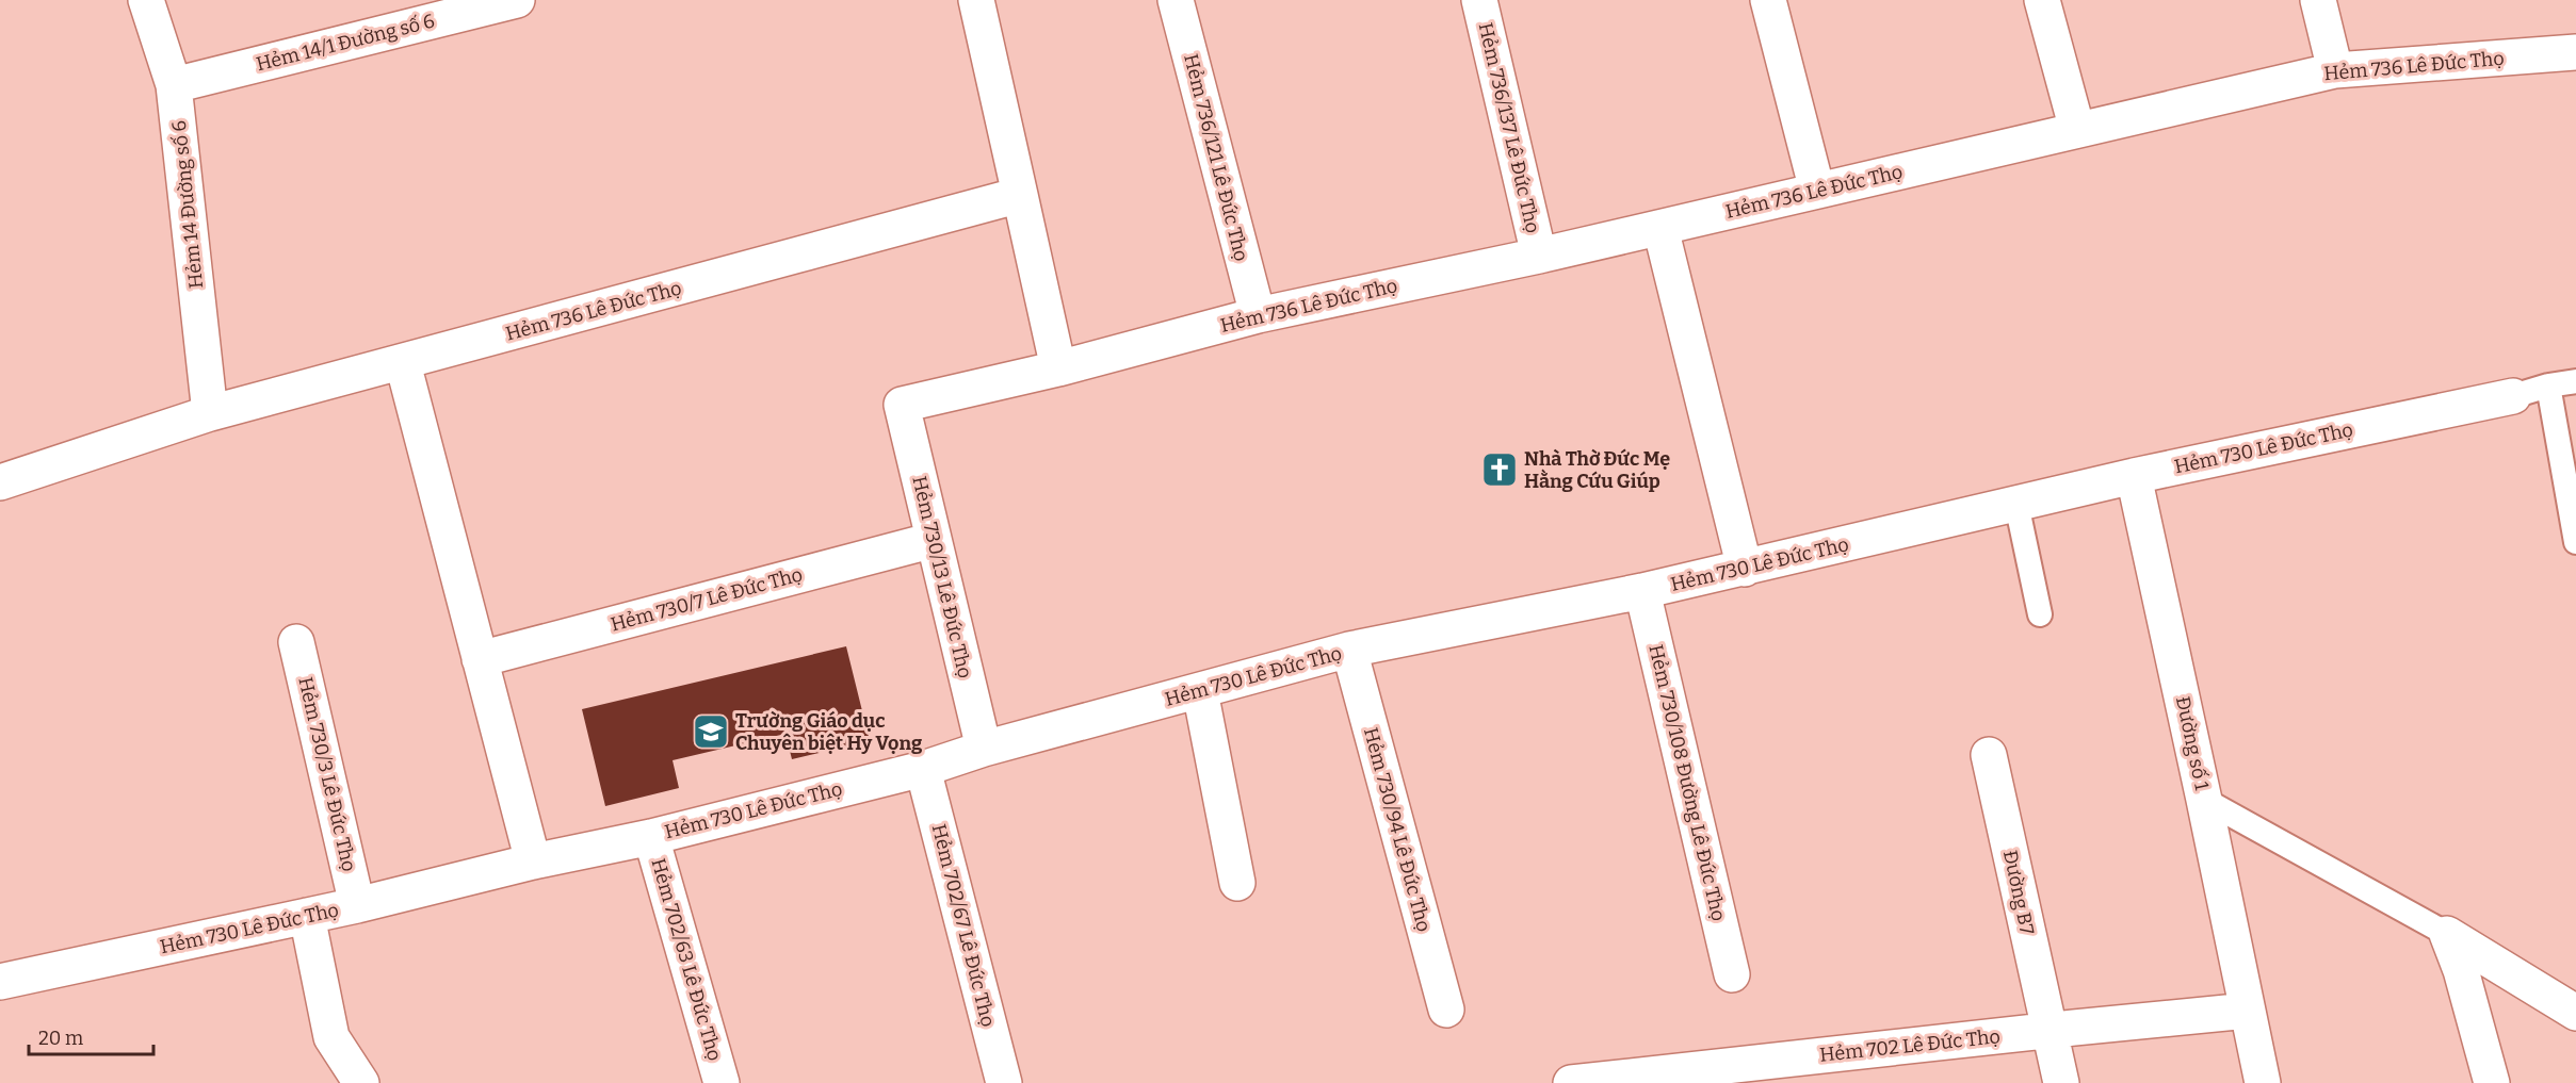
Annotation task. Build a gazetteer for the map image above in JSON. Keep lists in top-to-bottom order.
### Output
{
  "streets": {
    "street": [
      "Hẻm 14/1 Đường số 6",
      "Hẻm 736 Lê Đức Thọ",
      "Hẻm 736/137 Lê Đức Thọ",
      "Hẻm 736/121 Lê Đức Thọ",
      "Hẻm 14 Đường số 6",
      "Hẻm 730 Lê Đức Thọ",
      "Hẻm 730/13 Lê Đức Thọ",
      "Hẻm 730/7 Lê Đức Thọ",
      "Đường số 1",
      "Hẻm 730/3 Lê Đức Thọ",
      "Hẻm 730/108 Đường Lê Đức Thọ",
      "Hẻm 730/94 Lê Đức Thọ",
      "Đường B7",
      "Hẻm 702/67 Lê Đức Thọ",
      "Hẻm 702/63 Lê Đức Thọ",
      "Hẻm 702 Lê Đức Thọ"
    ]
  },
  "crossings": [
    ["Hẻm 14/1 Đường số 6", "Hẻm 14 Đường số 6"],
    ["Hẻm 736 Lê Đức Thọ", "Hẻm 736/137 Lê Đức Thọ"],
    ["Hẻm 736 Lê Đức Thọ", "Hẻm 736/121 Lê Đức Thọ"],
    ["Hẻm 736 Lê Đức Thọ", "Hẻm 14 Đường số 6"],
    ["Hẻm 736 Lê Đức Thọ", "Hẻm 730/13 Lê Đức Thọ"],
    ["Hẻm 730 Lê Đức Thọ", "Hẻm 730/13 Lê Đức Thọ"],
    ["Hẻm 730 Lê Đức Thọ", "Đường số 1"],
    ["Hẻm 730 Lê Đức Thọ", "Hẻm 730/3 Lê Đức Thọ"],
    ["Hẻm 730 Lê Đức Thọ", "Hẻm 730/108 Đường Lê Đức Thọ"],
    ["Hẻm 730 Lê Đức Thọ", "Hẻm 730/94 Lê Đức Thọ"],
    ["Hẻm 730 Lê Đức Thọ", "Hẻm 702/67 Lê Đức Thọ"],
    ["Hẻm 730 Lê Đức Thọ", "Hẻm 702/63 Lê Đức Thọ"],
    ["Hẻm 730/13 Lê Đức Thọ", "Hẻm 730/7 Lê Đức Thọ"],
    ["Đường số 1", "Hẻm 702 Lê Đức Thọ"],
    ["Đường B7", "Hẻm 702 Lê Đức Thọ"]
  ],
  "places": {
    "church": ["Nhà Thờ Đức Mẹ Hằng Cứu Giúp"],
    "school or university": ["Trường Giáo dục Chuyên biệt Hy Vọng"]
  },
  "scale_bar": "20 m"
}
